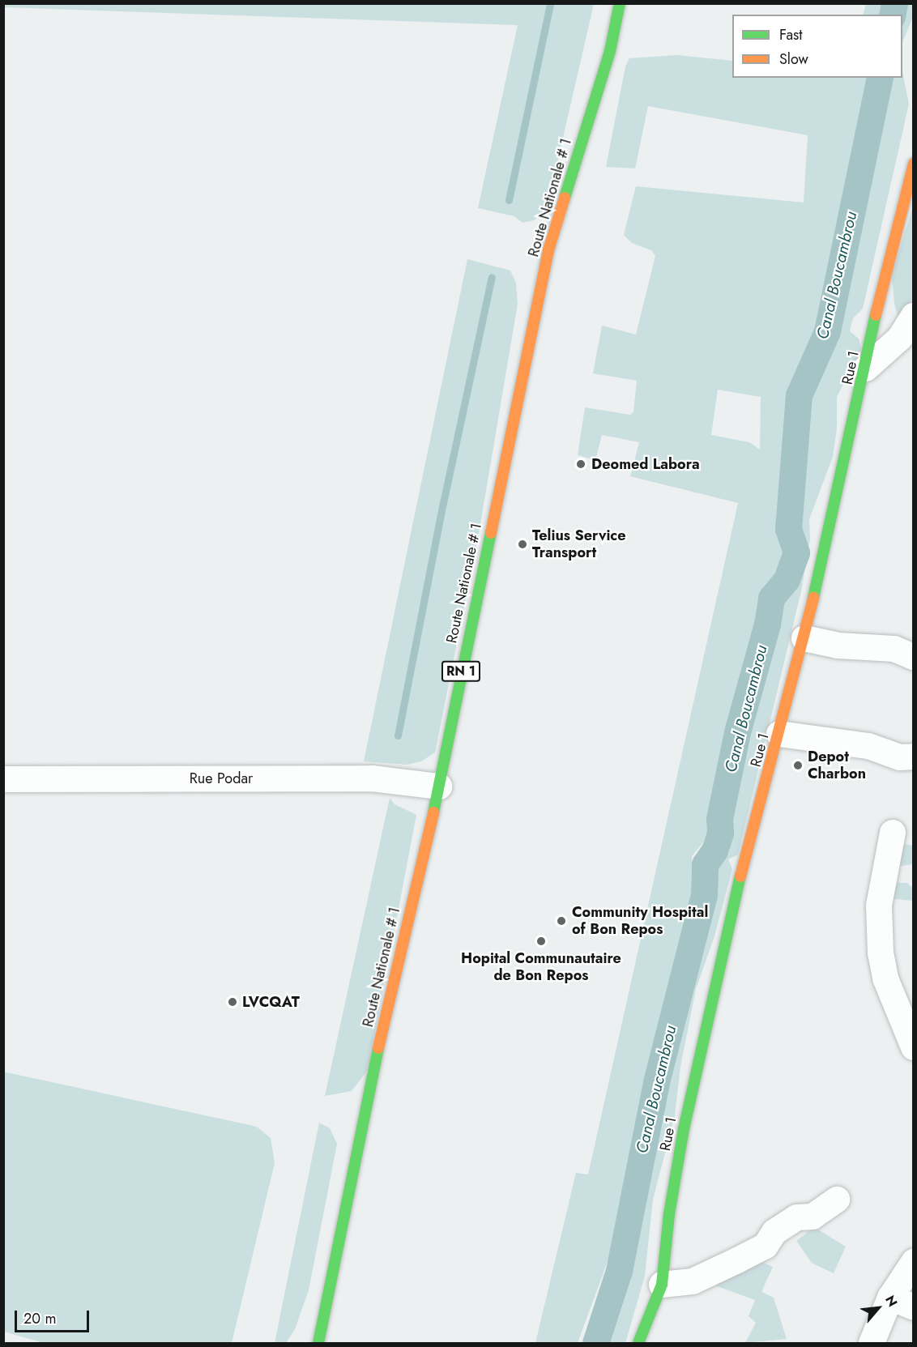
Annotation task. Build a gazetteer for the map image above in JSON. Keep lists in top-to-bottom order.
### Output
{
  "streets": {
    "main road": ["Route Nationale # 1", "Rue 1", "RN 1"],
    "street": ["Rue Podar"]
  },
  "crossings": [
    ["Route Nationale # 1", "Rue Podar"]
  ],
  "water": ["Canal Boucambrou"],
  "places": [
    "Deomed Labora",
    "Telius Service Transport",
    "Depot Charbon",
    "Community Hospital of Bon Repos",
    "Hopital Communautaire de Bon Repos",
    "LVCQAT"
  ],
  "legend": ["Fast", "Slow"],
  "scale_bar": "20 m",
  "north": "top right"
}
